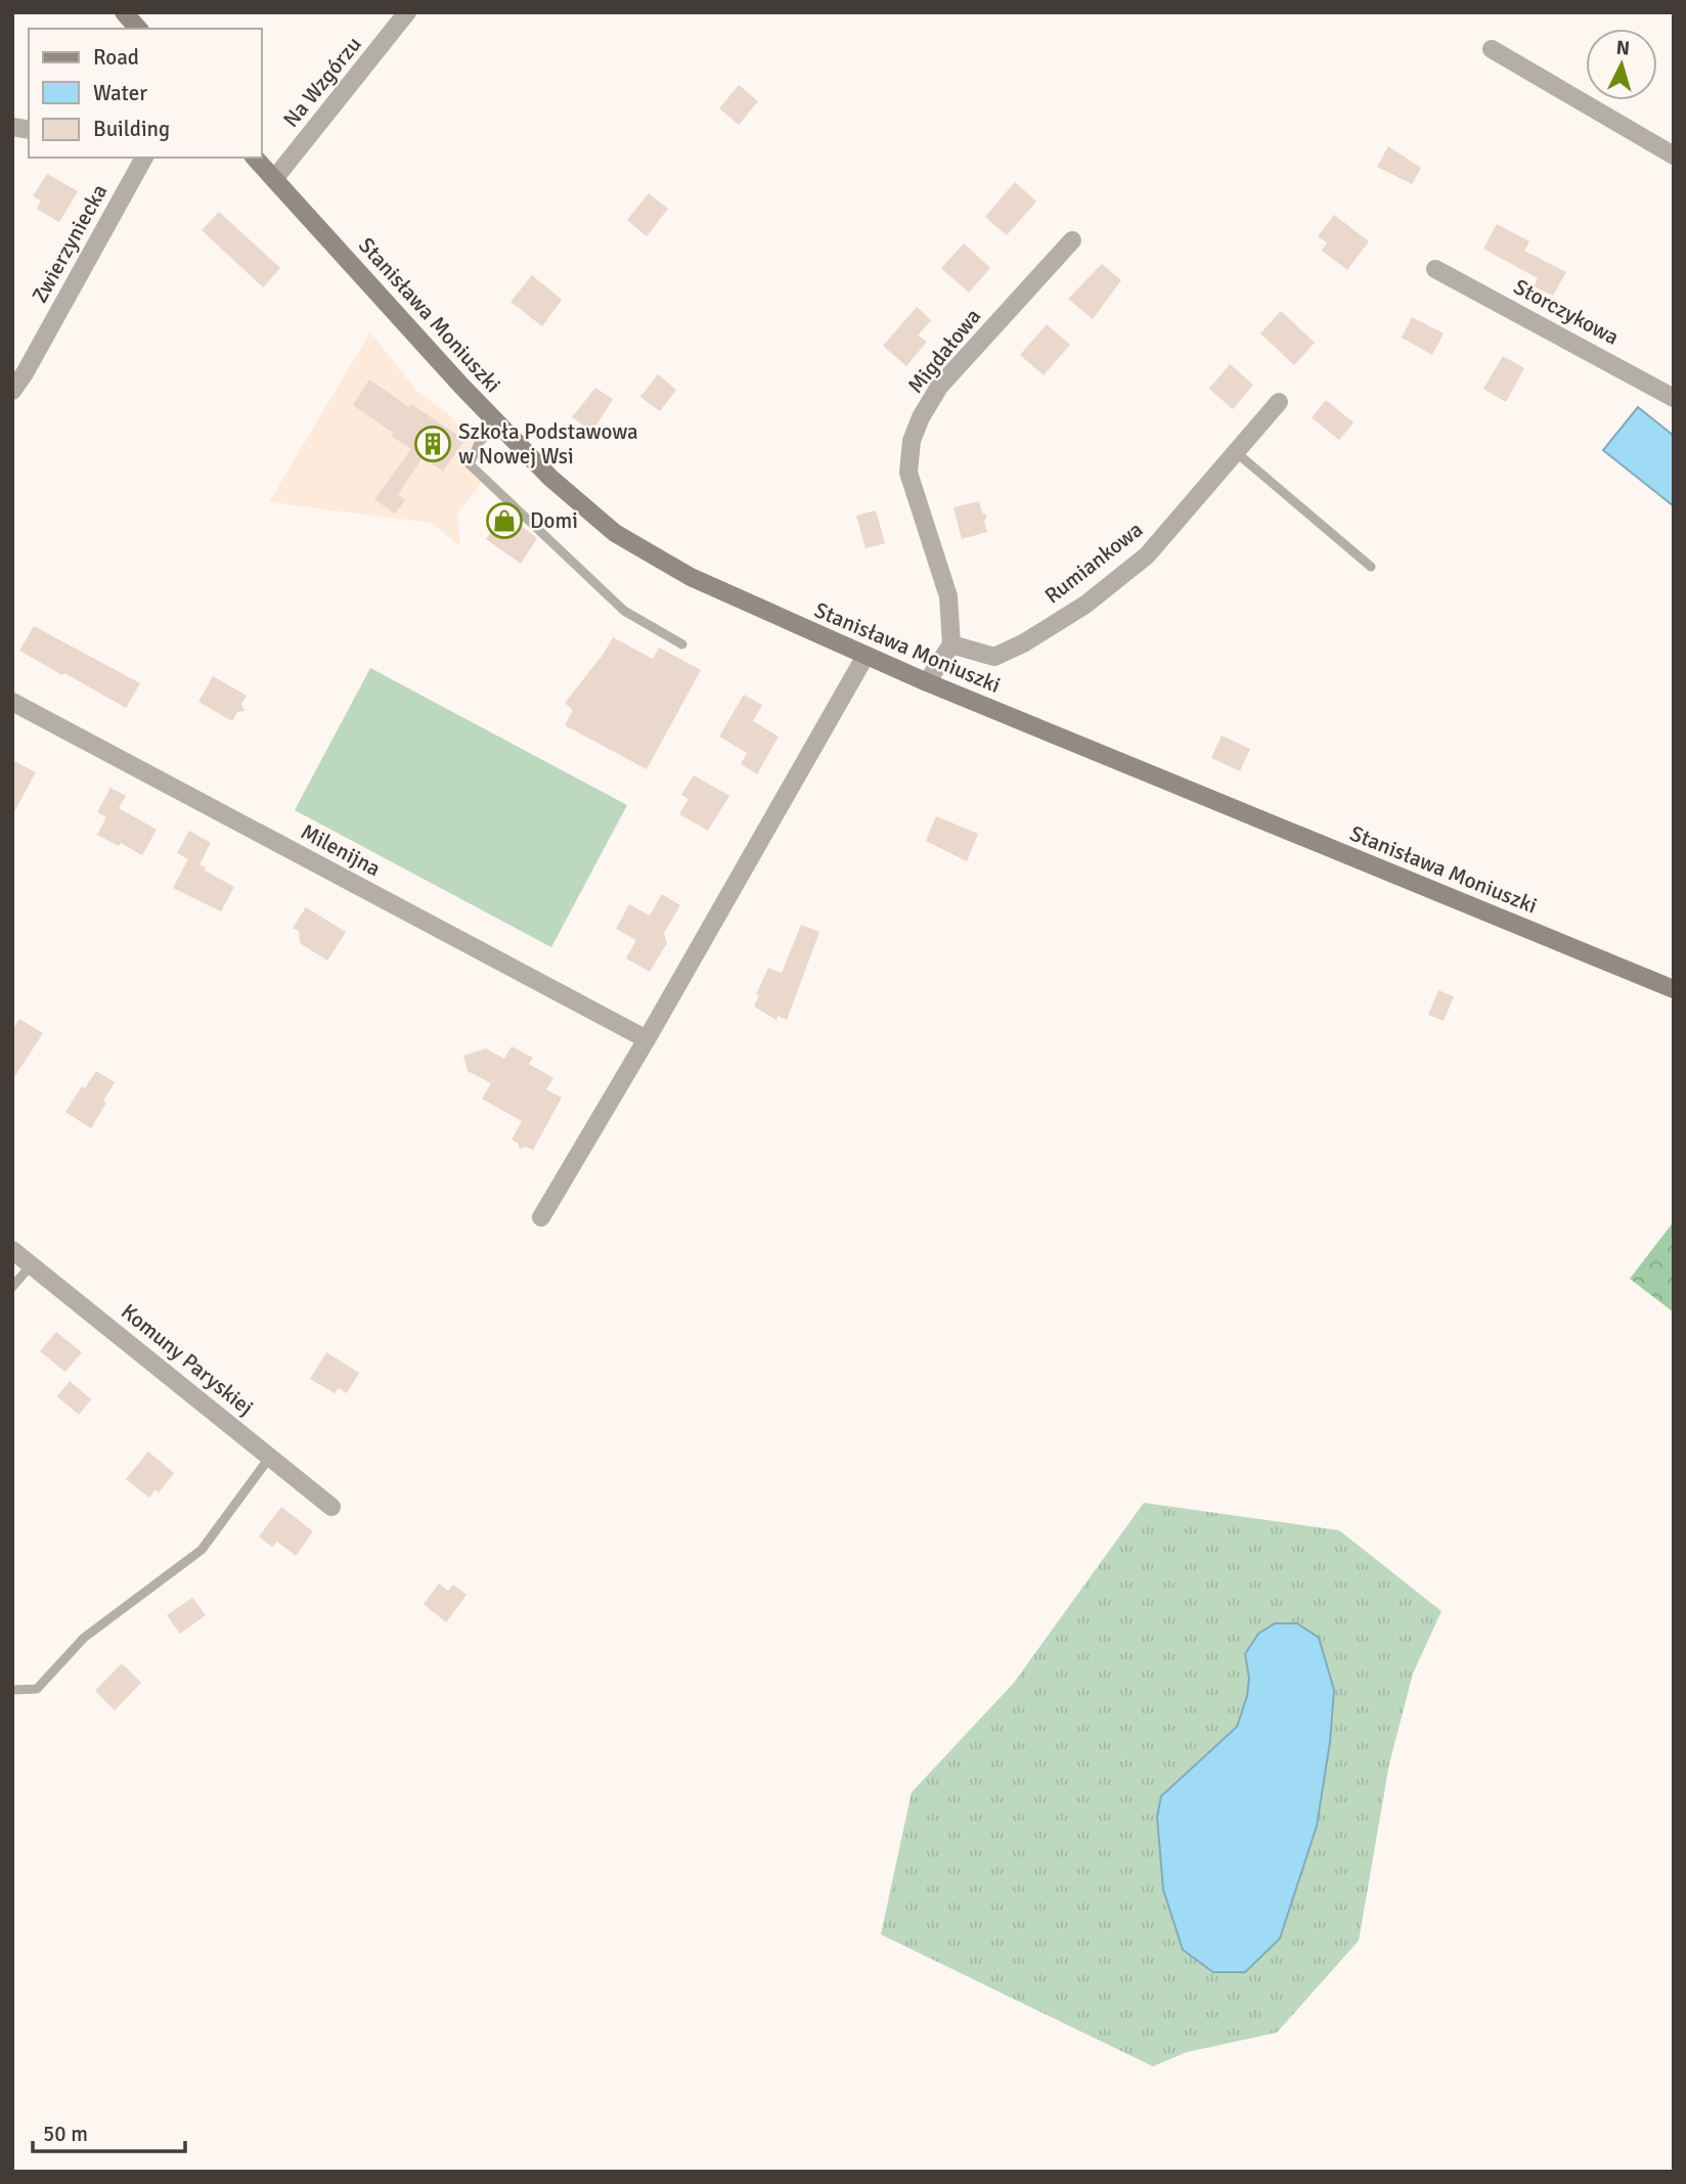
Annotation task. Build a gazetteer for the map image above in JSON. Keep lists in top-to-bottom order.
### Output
{
  "streets": {
    "main road": ["Stanisława Moniuszki"],
    "street": [
      "Na Wzgórzu",
      "Zwierzyniecka",
      "Storczykowa",
      "Migdałowa",
      "Rumiankowa",
      "Milenijna",
      "Komuny Paryskiej"
    ]
  },
  "crossings": [
    ["Na Wzgórzu", "Stanisława Moniuszki"],
    ["Migdałowa", "Rumiankowa"]
  ],
  "places": {
    "building": ["Szkoła Podstawowa w Nowej Wsi"],
    "shop": ["Domi"]
  },
  "legend": ["Road", "Water", "Building"],
  "scale_bar": "50 m",
  "north": "top"
}
